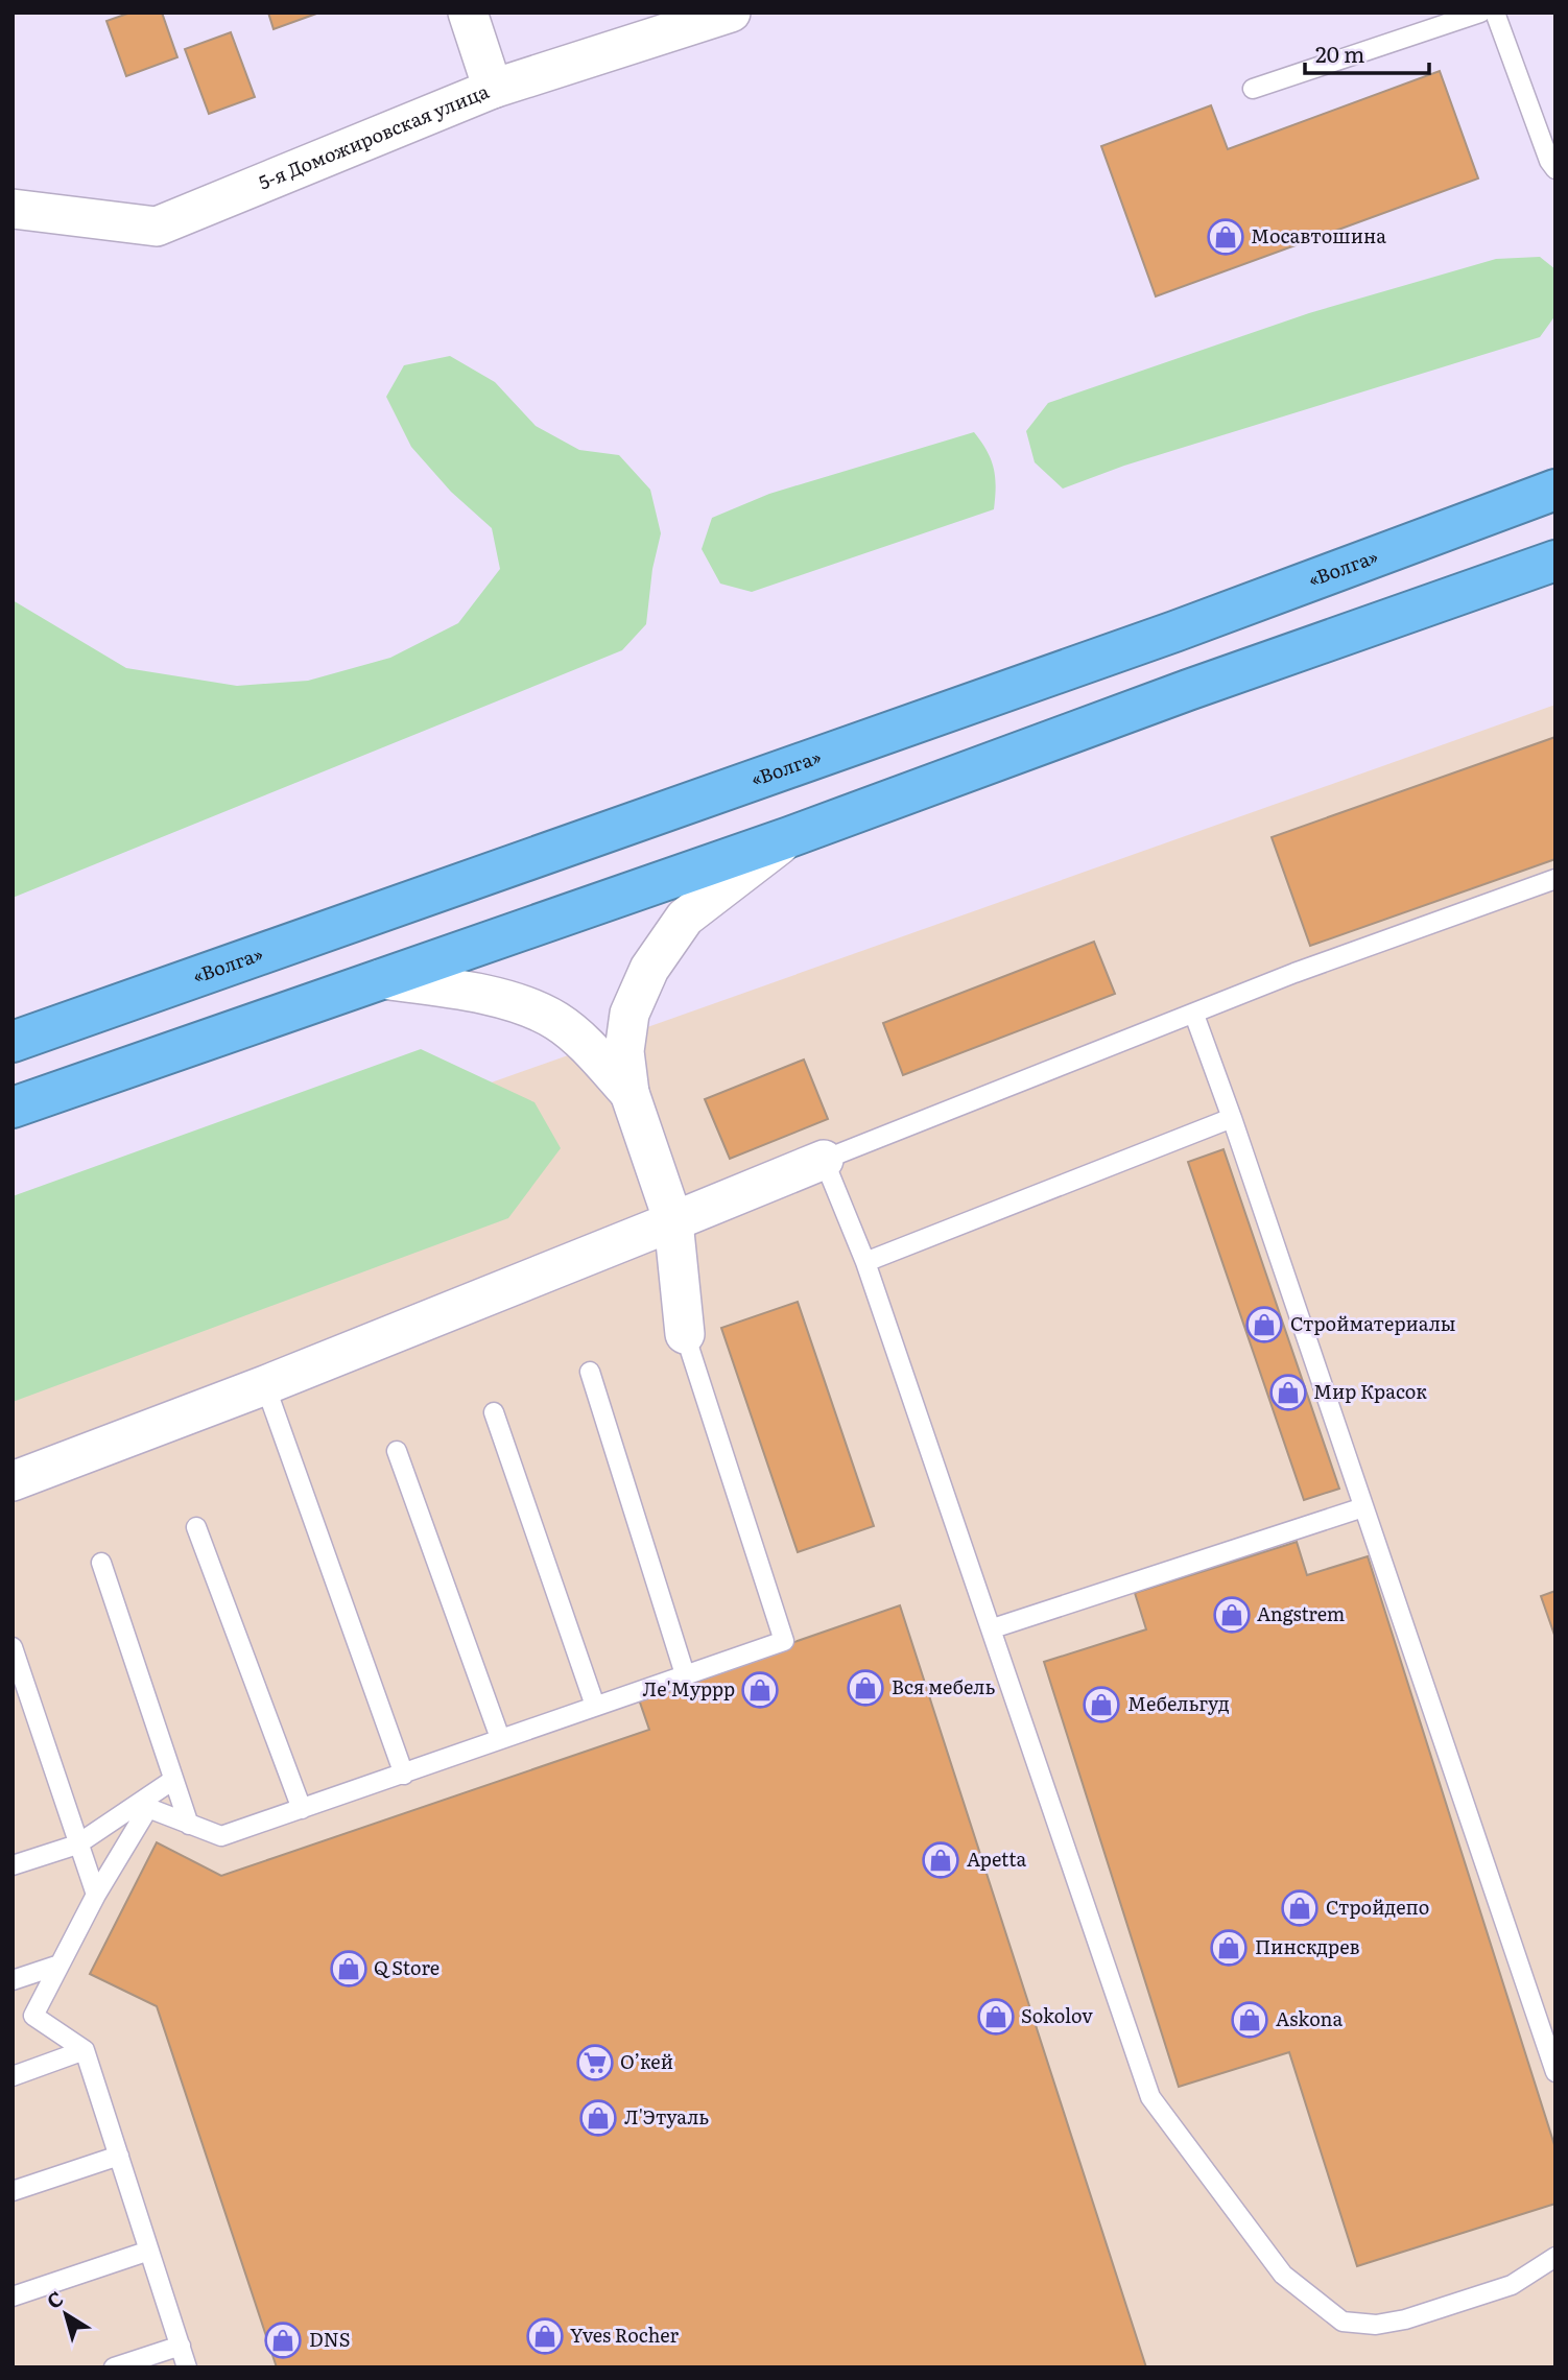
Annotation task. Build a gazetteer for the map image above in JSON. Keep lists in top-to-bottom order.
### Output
{
  "streets": {
    "highway": ["«Волга»"],
    "street": ["5-я Доможировская улица"]
  },
  "places": {
    "shop": [
      "Мосавтошина",
      "Стройматериалы",
      "Мир Красок",
      "Angstrem",
      "Вся мебель",
      "Ле'Муррр",
      "Мебельгуд",
      "Apetta",
      "Стройдепо",
      "Пинскдрев",
      "Q Store",
      "Sokolov",
      "Askona",
      "Л'Этуаль",
      "Yves Rocher",
      "DNS"
    ],
    "supermarket": ["О’кей"]
  },
  "scale_bar": "20 m",
  "north": "top left"
}
